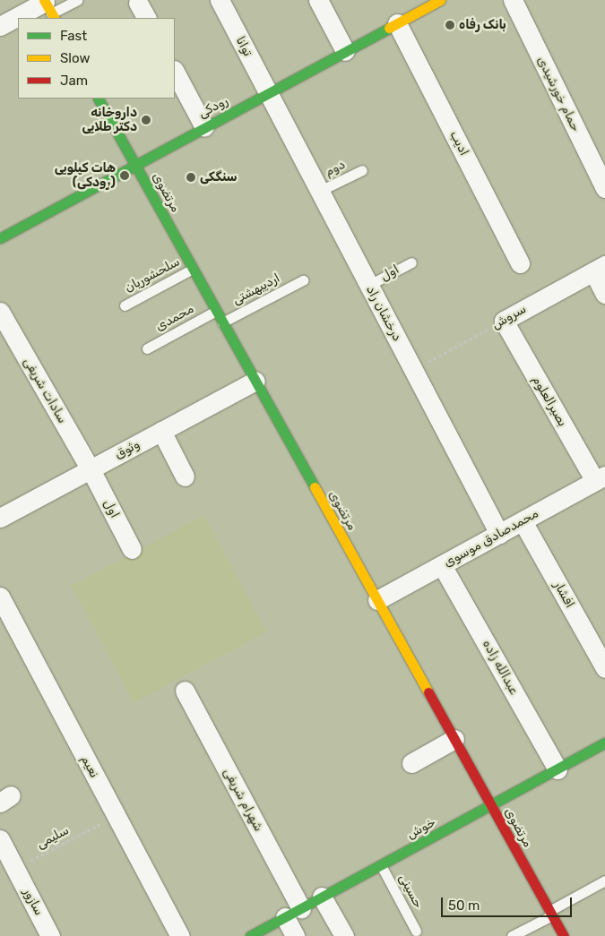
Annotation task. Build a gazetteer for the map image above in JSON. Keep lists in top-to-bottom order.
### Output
{
  "streets": {
    "street": [
      "توانا",
      "حمام خورشیدی",
      "رودکی",
      "ادیب",
      "مرتضوی",
      "اول",
      "درخشان راد",
      "سروش",
      "سادات شریفی",
      "بصیرالعلوم",
      "وثوق",
      "محمدصادق موسوی",
      "افشار",
      "عبدالله زاده",
      "نعیم",
      "شهرام شریفی",
      "خوش",
      "سازور"
    ],
    "lane": [
      "دوم",
      "سلحشوریان",
      "اردیبهشتی",
      "محمدی",
      "حسینی"
    ],
    "path": ["سلیمی"]
  },
  "crossings": [
    ["توانا", "رودکی"],
    ["توانا", "درخشان راد"],
    ["رودکی", "ادیب"],
    ["رودکی", "مرتضوی"],
    ["رودکی", "درخشان راد"],
    ["دوم", "درخشان راد"],
    ["مرتضوی", "سلحشوریان"],
    ["مرتضوی", "اردیبهشتی"],
    ["مرتضوی", "محمدی"],
    ["مرتضوی", "وثوق"],
    ["مرتضوی", "محمدصادق موسوی"],
    ["مرتضوی", "خوش"],
    ["اول", "درخشان راد"],
    ["اول", "سادات شریفی"],
    ["اول", "وثوق"],
    ["درخشان راد", "سروش"],
    ["درخشان راد", "محمدصادق موسوی"],
    ["سروش", "بصیرالعلوم"],
    ["سادات شریفی", "وثوق"],
    ["بصیرالعلوم", "محمدصادق موسوی"],
    ["محمدصادق موسوی", "افشار"],
    ["محمدصادق موسوی", "عبدالله زاده"],
    ["عبدالله زاده", "خوش"],
    ["نعیم", "سلیمی"],
    ["شهرام شریفی", "خوش"],
    ["خوش", "حسینی"],
    ["سلیمی", "سازور"]
  ],
  "places": [
    "بانک رفاه",
    "داروخانه دکتر طلایی",
    "هات کیلویی (رودکی)",
    "سنگکی"
  ],
  "legend": ["Fast", "Slow", "Jam"],
  "scale_bar": "50 m"
}
